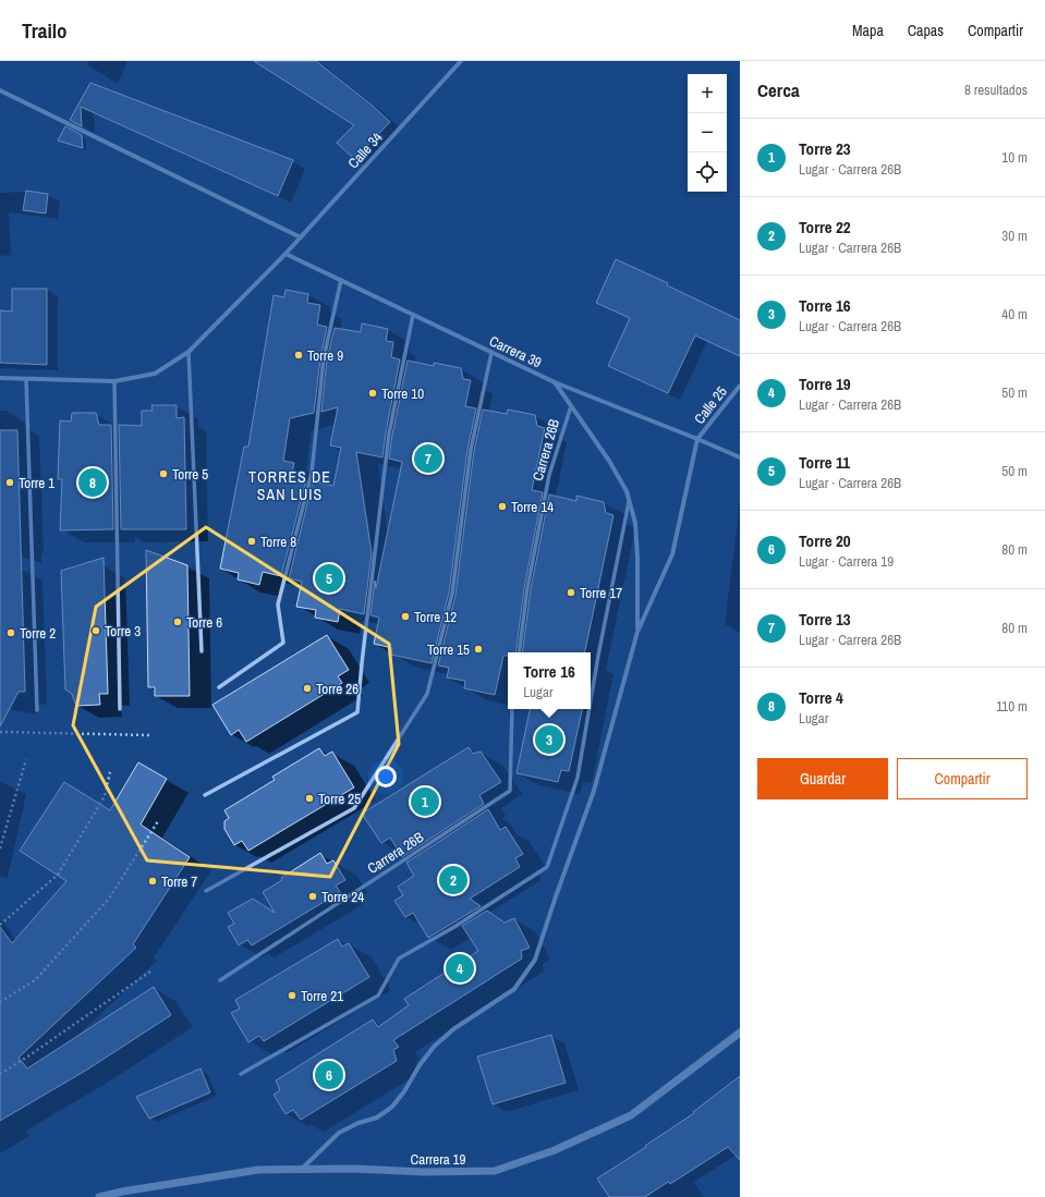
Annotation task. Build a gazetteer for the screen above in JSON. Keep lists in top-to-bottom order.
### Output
{
  "streets": {
    "street": [
      "Calle 34",
      "Carrera 39",
      "Calle 25",
      "Carrera 26B",
      "Carrera 19"
    ]
  },
  "crossings": [
    ["Calle 34", "Carrera 39"],
    ["Carrera 39", "Calle 25"]
  ],
  "districts": ["TORRES DE SAN LUIS"],
  "places": [
    "Torre 9",
    "Torre 10",
    "Torre 5",
    "Torre 1",
    "Torre 14",
    "Torre 8",
    "Torre 17",
    "Torre 12",
    "Torre 6",
    "Torre 3",
    "Torre 2",
    "Torre 15",
    "Torre 26",
    "Torre 25",
    "Torre 7",
    "Torre 24",
    "Torre 21"
  ],
  "page": {
    "header": "Trailo",
    "nav": ["Mapa", "Capas", "Compartir"],
    "heading": ["Cerca", "8 resultados"],
    "map_buttons": ["+", "−"],
    "list": [
      {
        "mark": "1",
        "name": "Torre 23",
        "note": "Lugar · Carrera 26B",
        "value": "10 m"
      },
      {
        "mark": "2",
        "name": "Torre 22",
        "note": "Lugar · Carrera 26B",
        "value": "30 m"
      },
      {
        "mark": "3",
        "name": "Torre 16",
        "note": "Lugar · Carrera 26B",
        "value": "40 m"
      },
      {
        "mark": "4",
        "name": "Torre 19",
        "note": "Lugar · Carrera 26B",
        "value": "50 m"
      },
      {
        "mark": "5",
        "name": "Torre 11",
        "note": "Lugar · Carrera 26B",
        "value": "50 m"
      },
      {
        "mark": "6",
        "name": "Torre 20",
        "note": "Lugar · Carrera 19",
        "value": "80 m"
      },
      {
        "mark": "7",
        "name": "Torre 13",
        "note": "Lugar · Carrera 26B",
        "value": "80 m"
      },
      {
        "mark": "8",
        "name": "Torre 4",
        "note": "Lugar",
        "value": "110 m"
      }
    ],
    "pins": [
      "7",
      "8",
      "5",
      "3",
      "1",
      "2",
      "4",
      "6"
    ],
    "popup": ["Torre 16", "Lugar"],
    "buttons": ["Guardar", "Compartir"]
  }
}
